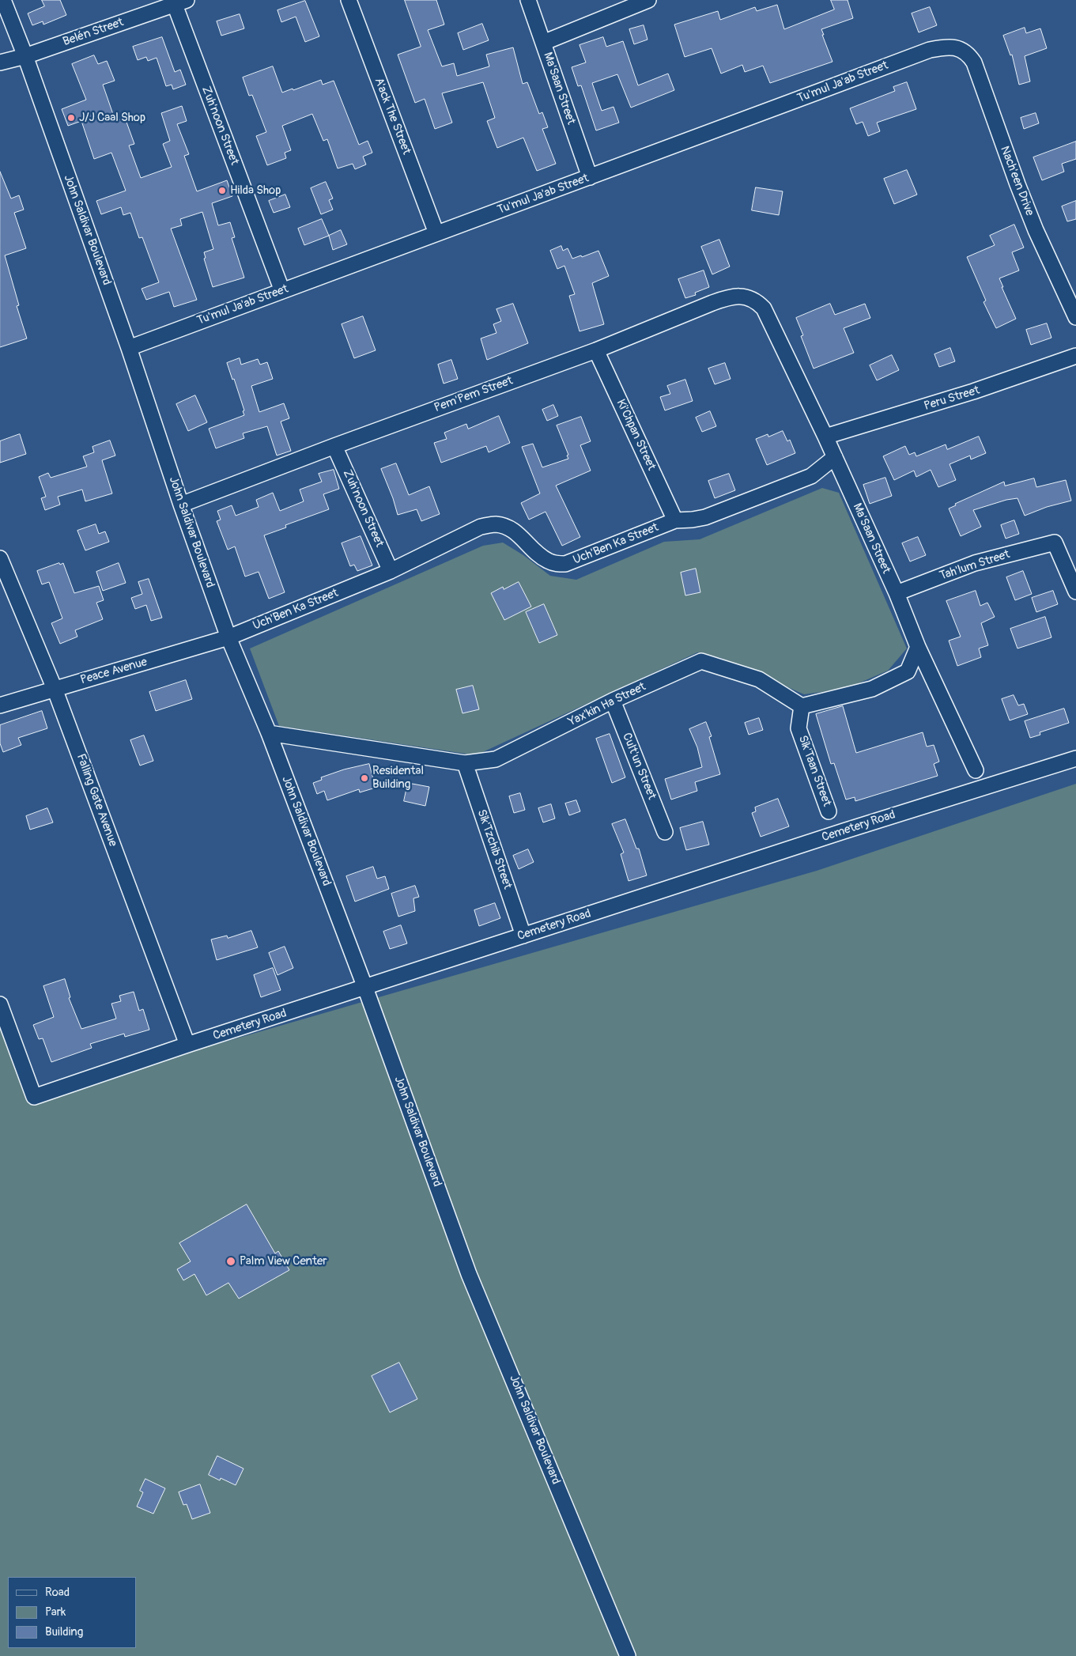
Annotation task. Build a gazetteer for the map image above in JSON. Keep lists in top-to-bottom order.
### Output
{
  "streets": {
    "street": [
      "Belén Street",
      "Tu'mul Ja'ab Street",
      "Ma'Saan Street",
      "A'ack The Street",
      "Zuh'noon Street",
      "Nach'een Drive",
      "John Saldivar Boulevard",
      "Pem'Pem Street",
      "Peru Street",
      "Ki'Chpan Street",
      "Uch'Ben Ka Street",
      "Tah'lum Street",
      "Peace Avenue",
      "Yax'kin Ha Street",
      "Cult'un Street",
      "Sik'Taan Street",
      "Falling Gate Avenue",
      "Cemetery Road",
      "Sik'Tzchib Street"
    ]
  },
  "crossings": [
    ["Belén Street", "Zuh'noon Street"],
    ["Belén Street", "John Saldivar Boulevard"],
    ["Tu'mul Ja'ab Street", "Ma'Saan Street"],
    ["Tu'mul Ja'ab Street", "A'ack The Street"],
    ["Tu'mul Ja'ab Street", "Zuh'noon Street"],
    ["Tu'mul Ja'ab Street", "Nach'een Drive"],
    ["Tu'mul Ja'ab Street", "John Saldivar Boulevard"],
    ["Ma'Saan Street", "Pem'Pem Street"],
    ["Ma'Saan Street", "Peru Street"],
    ["Ma'Saan Street", "Uch'Ben Ka Street"],
    ["Ma'Saan Street", "Tah'lum Street"],
    ["Zuh'noon Street", "Pem'Pem Street"],
    ["Zuh'noon Street", "Uch'Ben Ka Street"],
    ["John Saldivar Boulevard", "Pem'Pem Street"],
    ["John Saldivar Boulevard", "Uch'Ben Ka Street"],
    ["John Saldivar Boulevard", "Peace Avenue"],
    ["John Saldivar Boulevard", "Yax'kin Ha Street"],
    ["John Saldivar Boulevard", "Cemetery Road"],
    ["Pem'Pem Street", "Ki'Chpan Street"],
    ["Ki'Chpan Street", "Uch'Ben Ka Street"],
    ["Uch'Ben Ka Street", "Peace Avenue"],
    ["Peace Avenue", "Falling Gate Avenue"],
    ["Yax'kin Ha Street", "Cult'un Street"],
    ["Yax'kin Ha Street", "Sik'Taan Street"],
    ["Yax'kin Ha Street", "Sik'Tzchib Street"],
    ["Falling Gate Avenue", "Cemetery Road"],
    ["Cemetery Road", "Sik'Tzchib Street"]
  ],
  "places": [
    "J/J Caal Shop",
    "Hilda Shop",
    "Residental Building",
    "Palm View Center"
  ],
  "legend": ["Road", "Park", "Building"]
}
